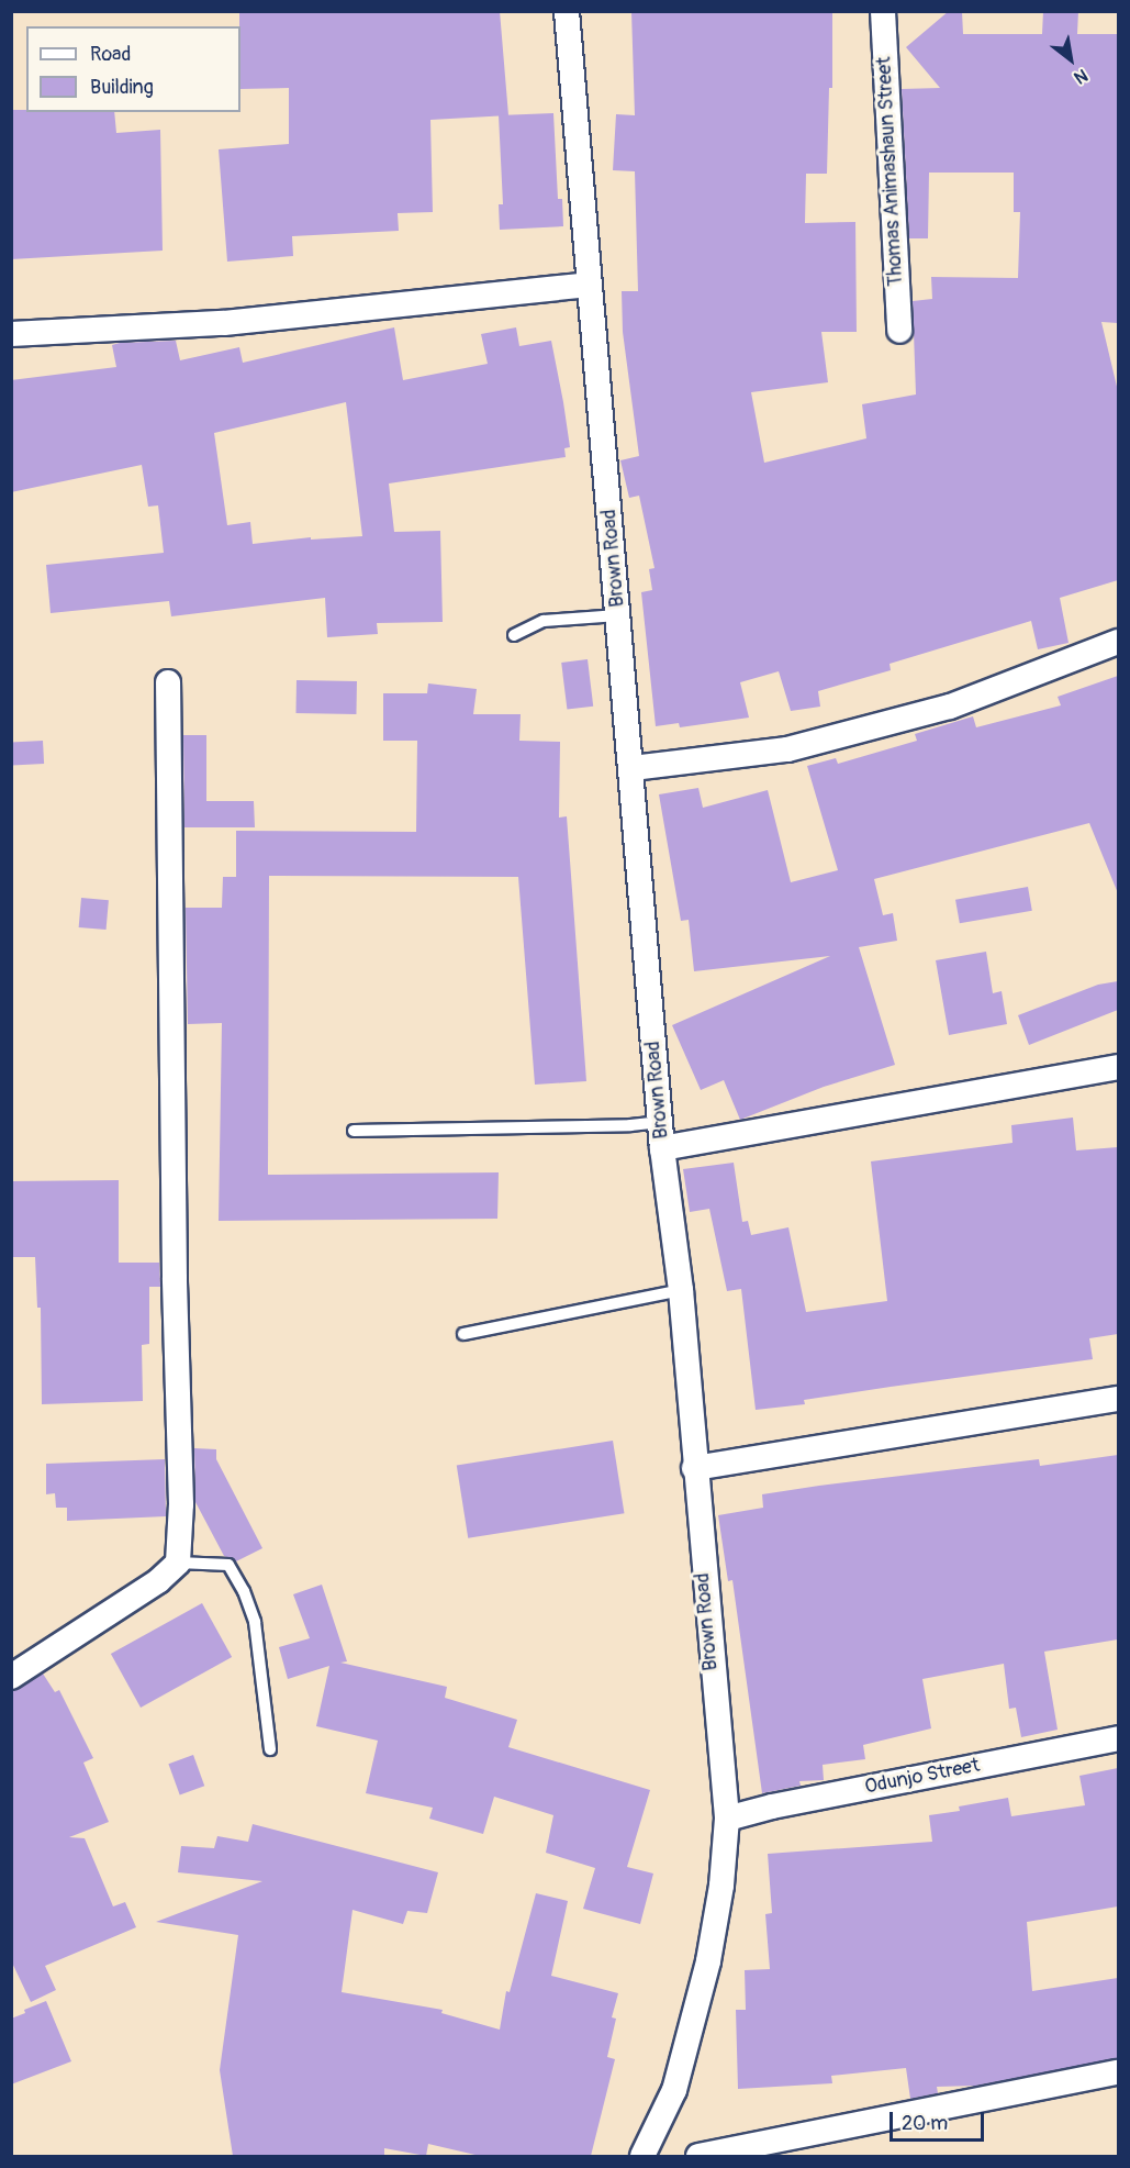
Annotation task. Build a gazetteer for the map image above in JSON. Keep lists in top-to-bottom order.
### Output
{
  "streets": {
    "street": ["Thomas Animashaun Street", "Brown Road", "Odunjo Street"]
  },
  "crossings": [
    ["Brown Road", "Odunjo Street"]
  ],
  "legend": ["Road", "Building"],
  "scale_bar": "20 m",
  "north": "bottom right"
}
